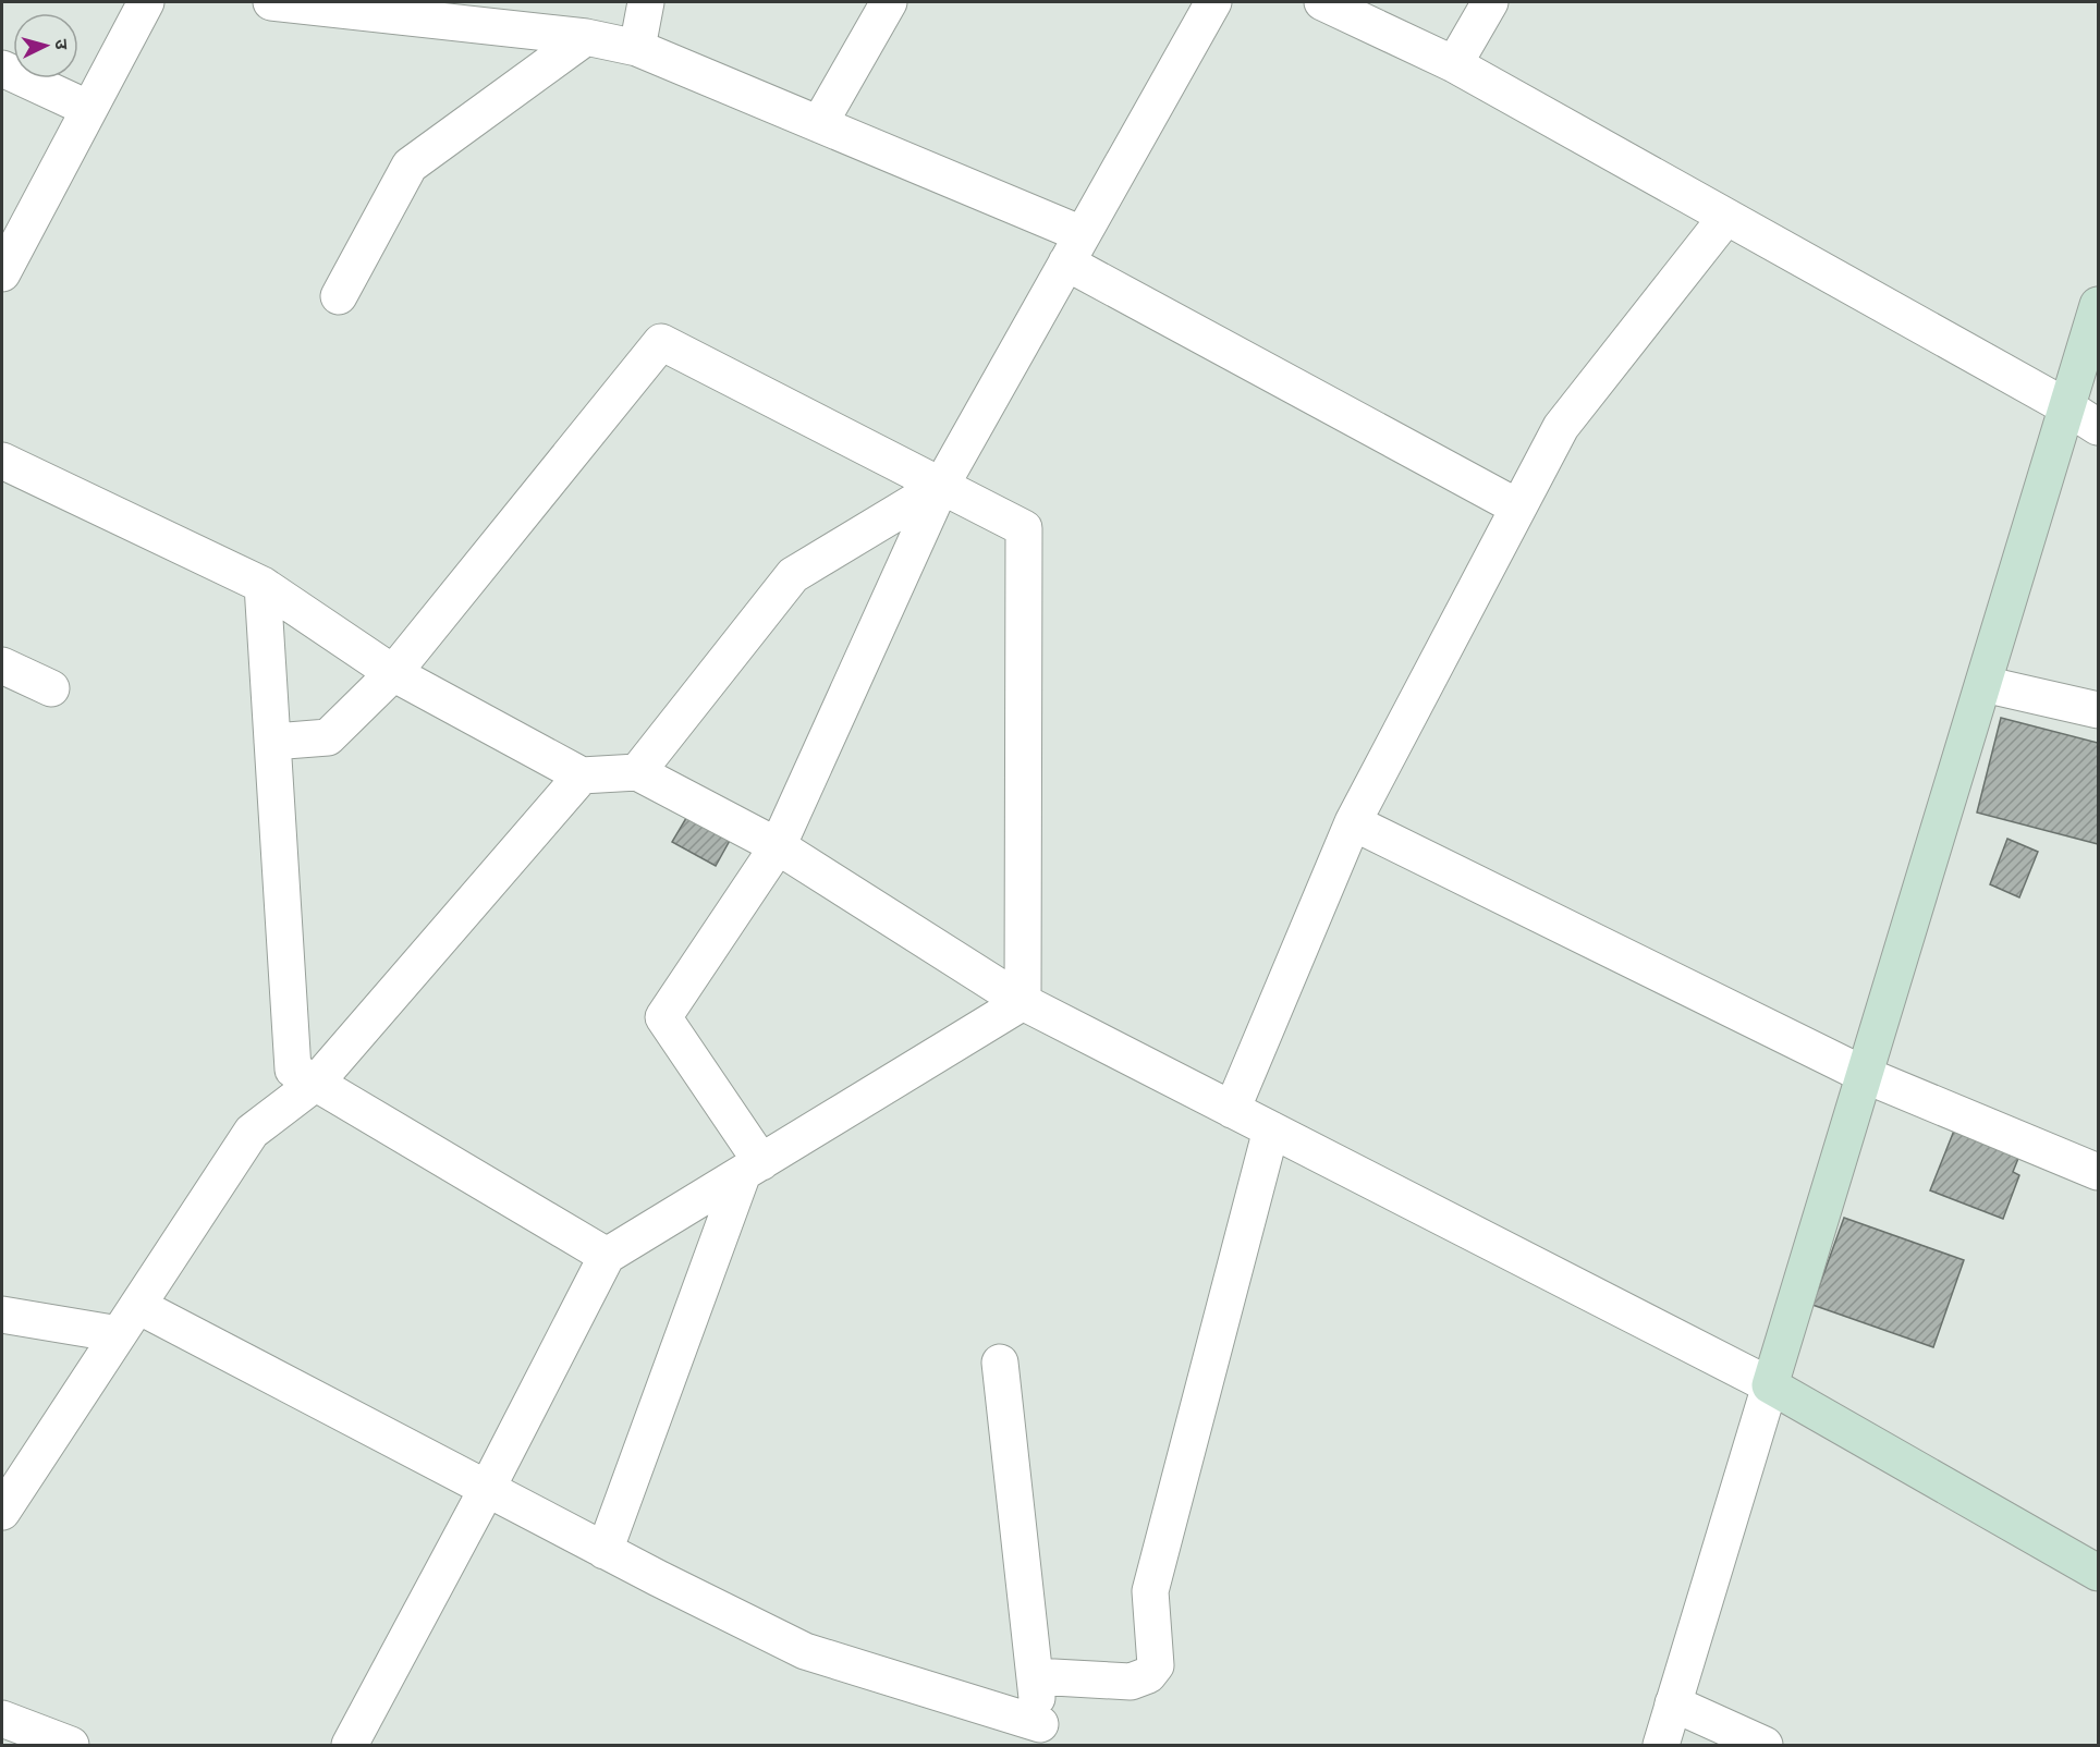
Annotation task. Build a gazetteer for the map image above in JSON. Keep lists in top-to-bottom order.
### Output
{
  "north": "right"
}
